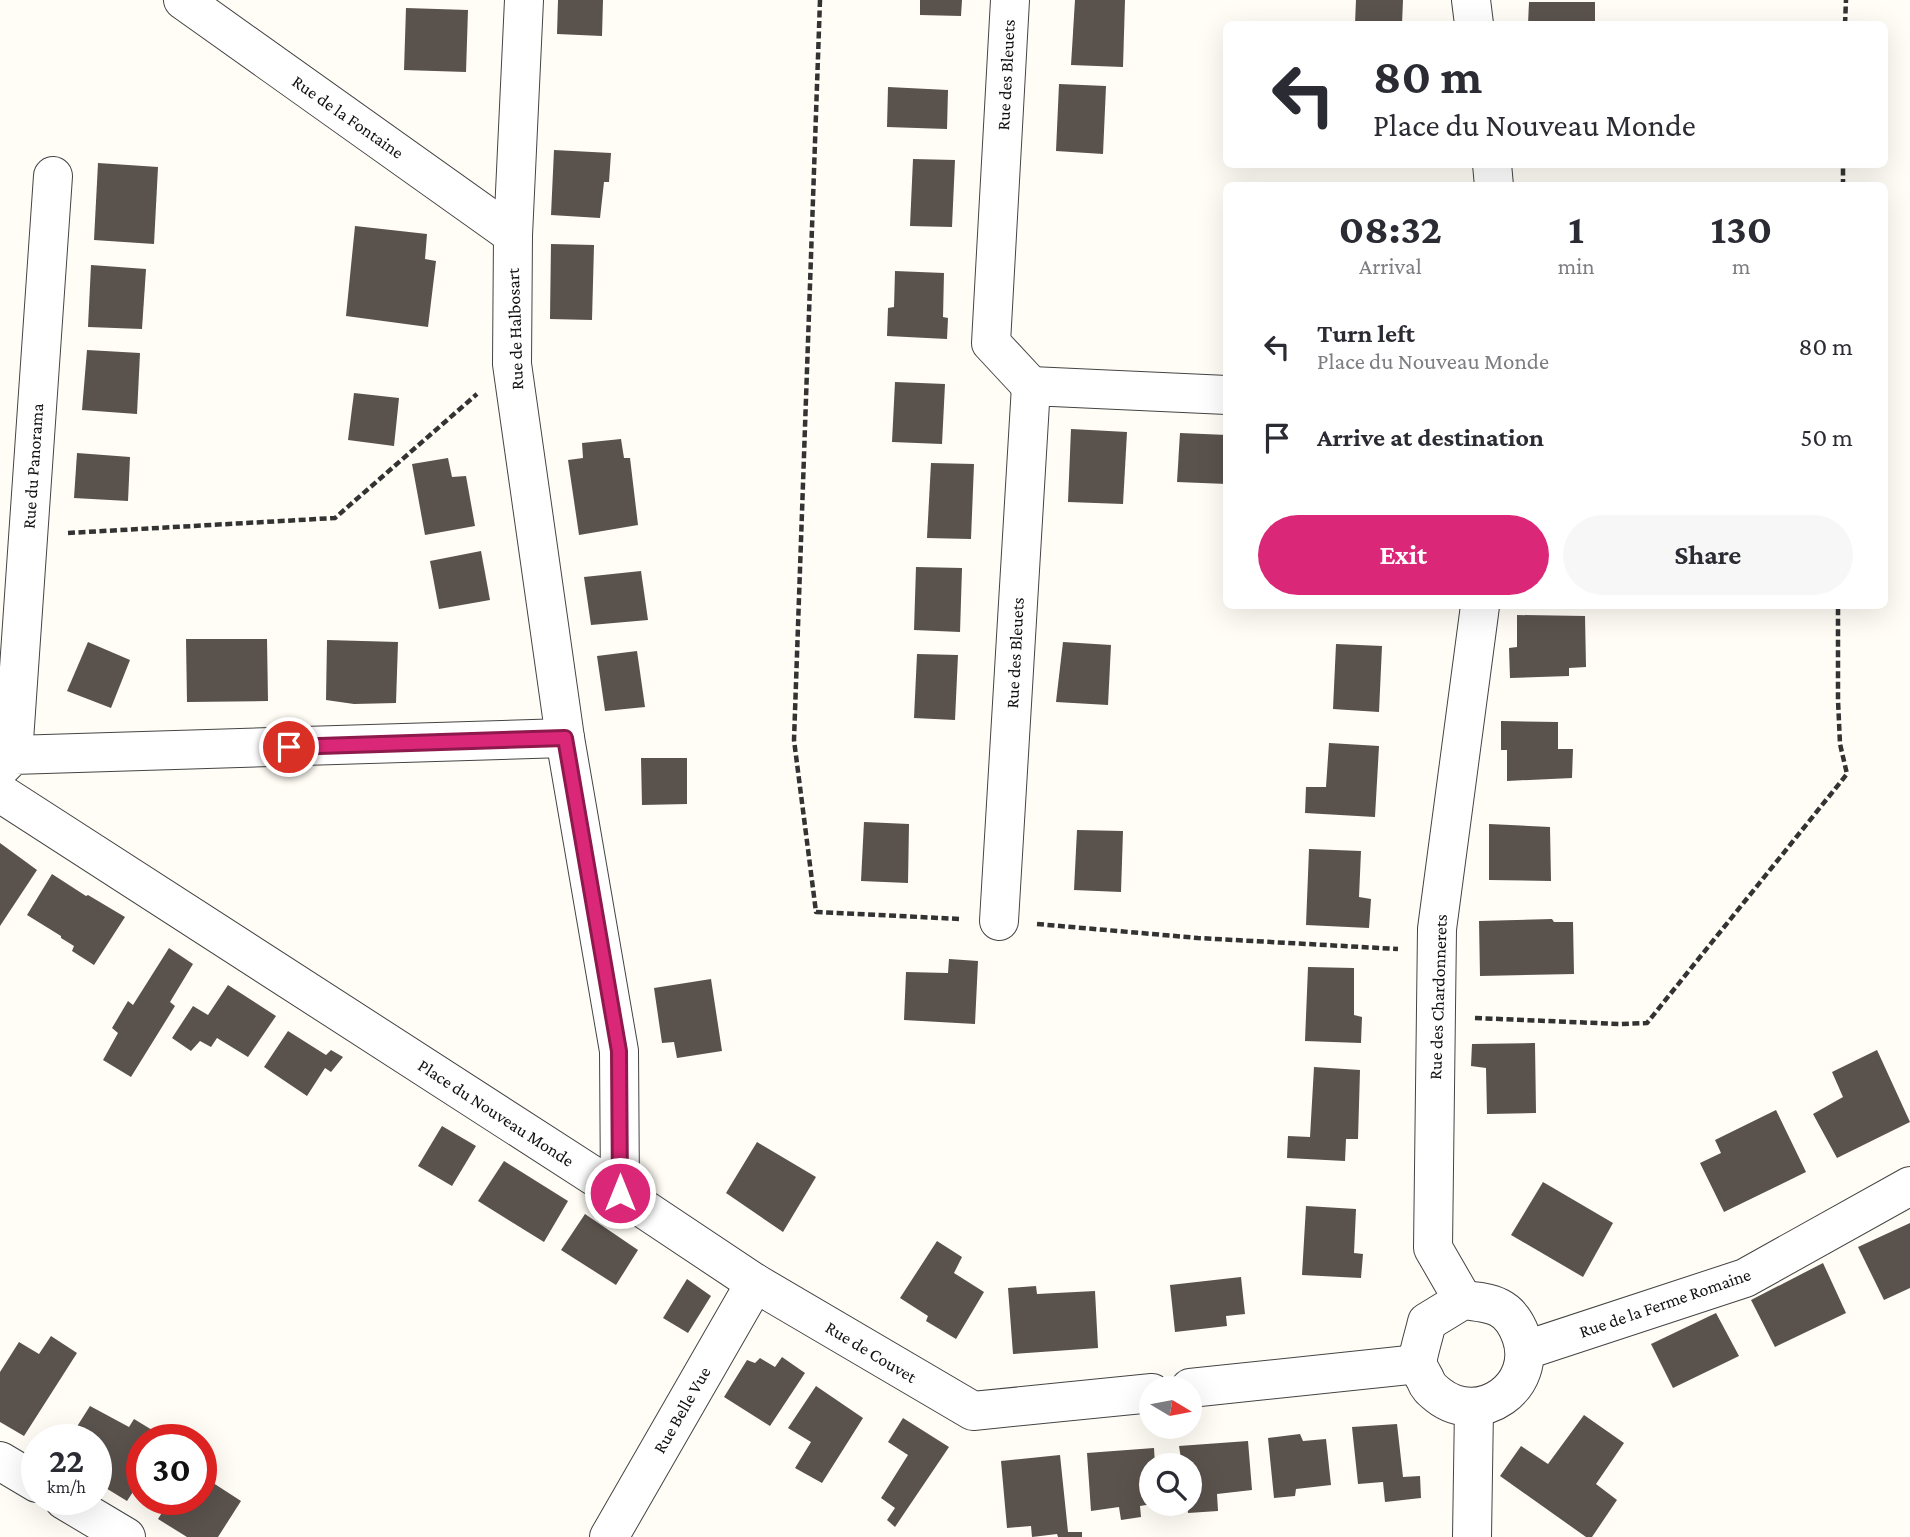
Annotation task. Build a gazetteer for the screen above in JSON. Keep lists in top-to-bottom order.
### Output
{
  "streets": {
    "street": [
      "Rue des Bleuets",
      "Rue de la Fontaine",
      "Rue de Halbosart",
      "Rue du Panorama",
      "Rue des Chardonnerets",
      "Place du Nouveau Monde",
      "Rue de la Ferme Romaine",
      "Rue de Couvet",
      "Rue Belle Vue"
    ]
  },
  "crossings": [
    ["Rue de la Fontaine", "Rue de Halbosart"],
    ["Rue des Chardonnerets", "Rue de la Ferme Romaine"],
    ["Place du Nouveau Monde", "Rue de Couvet"],
    ["Rue de Couvet", "Rue Belle Vue"]
  ],
  "north": "right",
  "page": {
    "turn": ["80 m", "Place du Nouveau Monde"],
    "eta": [
      "08:32",
      "Arrival",
      "1",
      "min",
      "130",
      "m"
    ],
    "list": [
      {
        "name": "Turn left",
        "note": "Place du Nouveau Monde",
        "value": "80 m"
      },
      {
        "name": "Arrive at destination",
        "value": "50 m"
      }
    ],
    "buttons": ["Exit", "Share"],
    "speed": "22 km/h",
    "limit": "30"
  }
}
